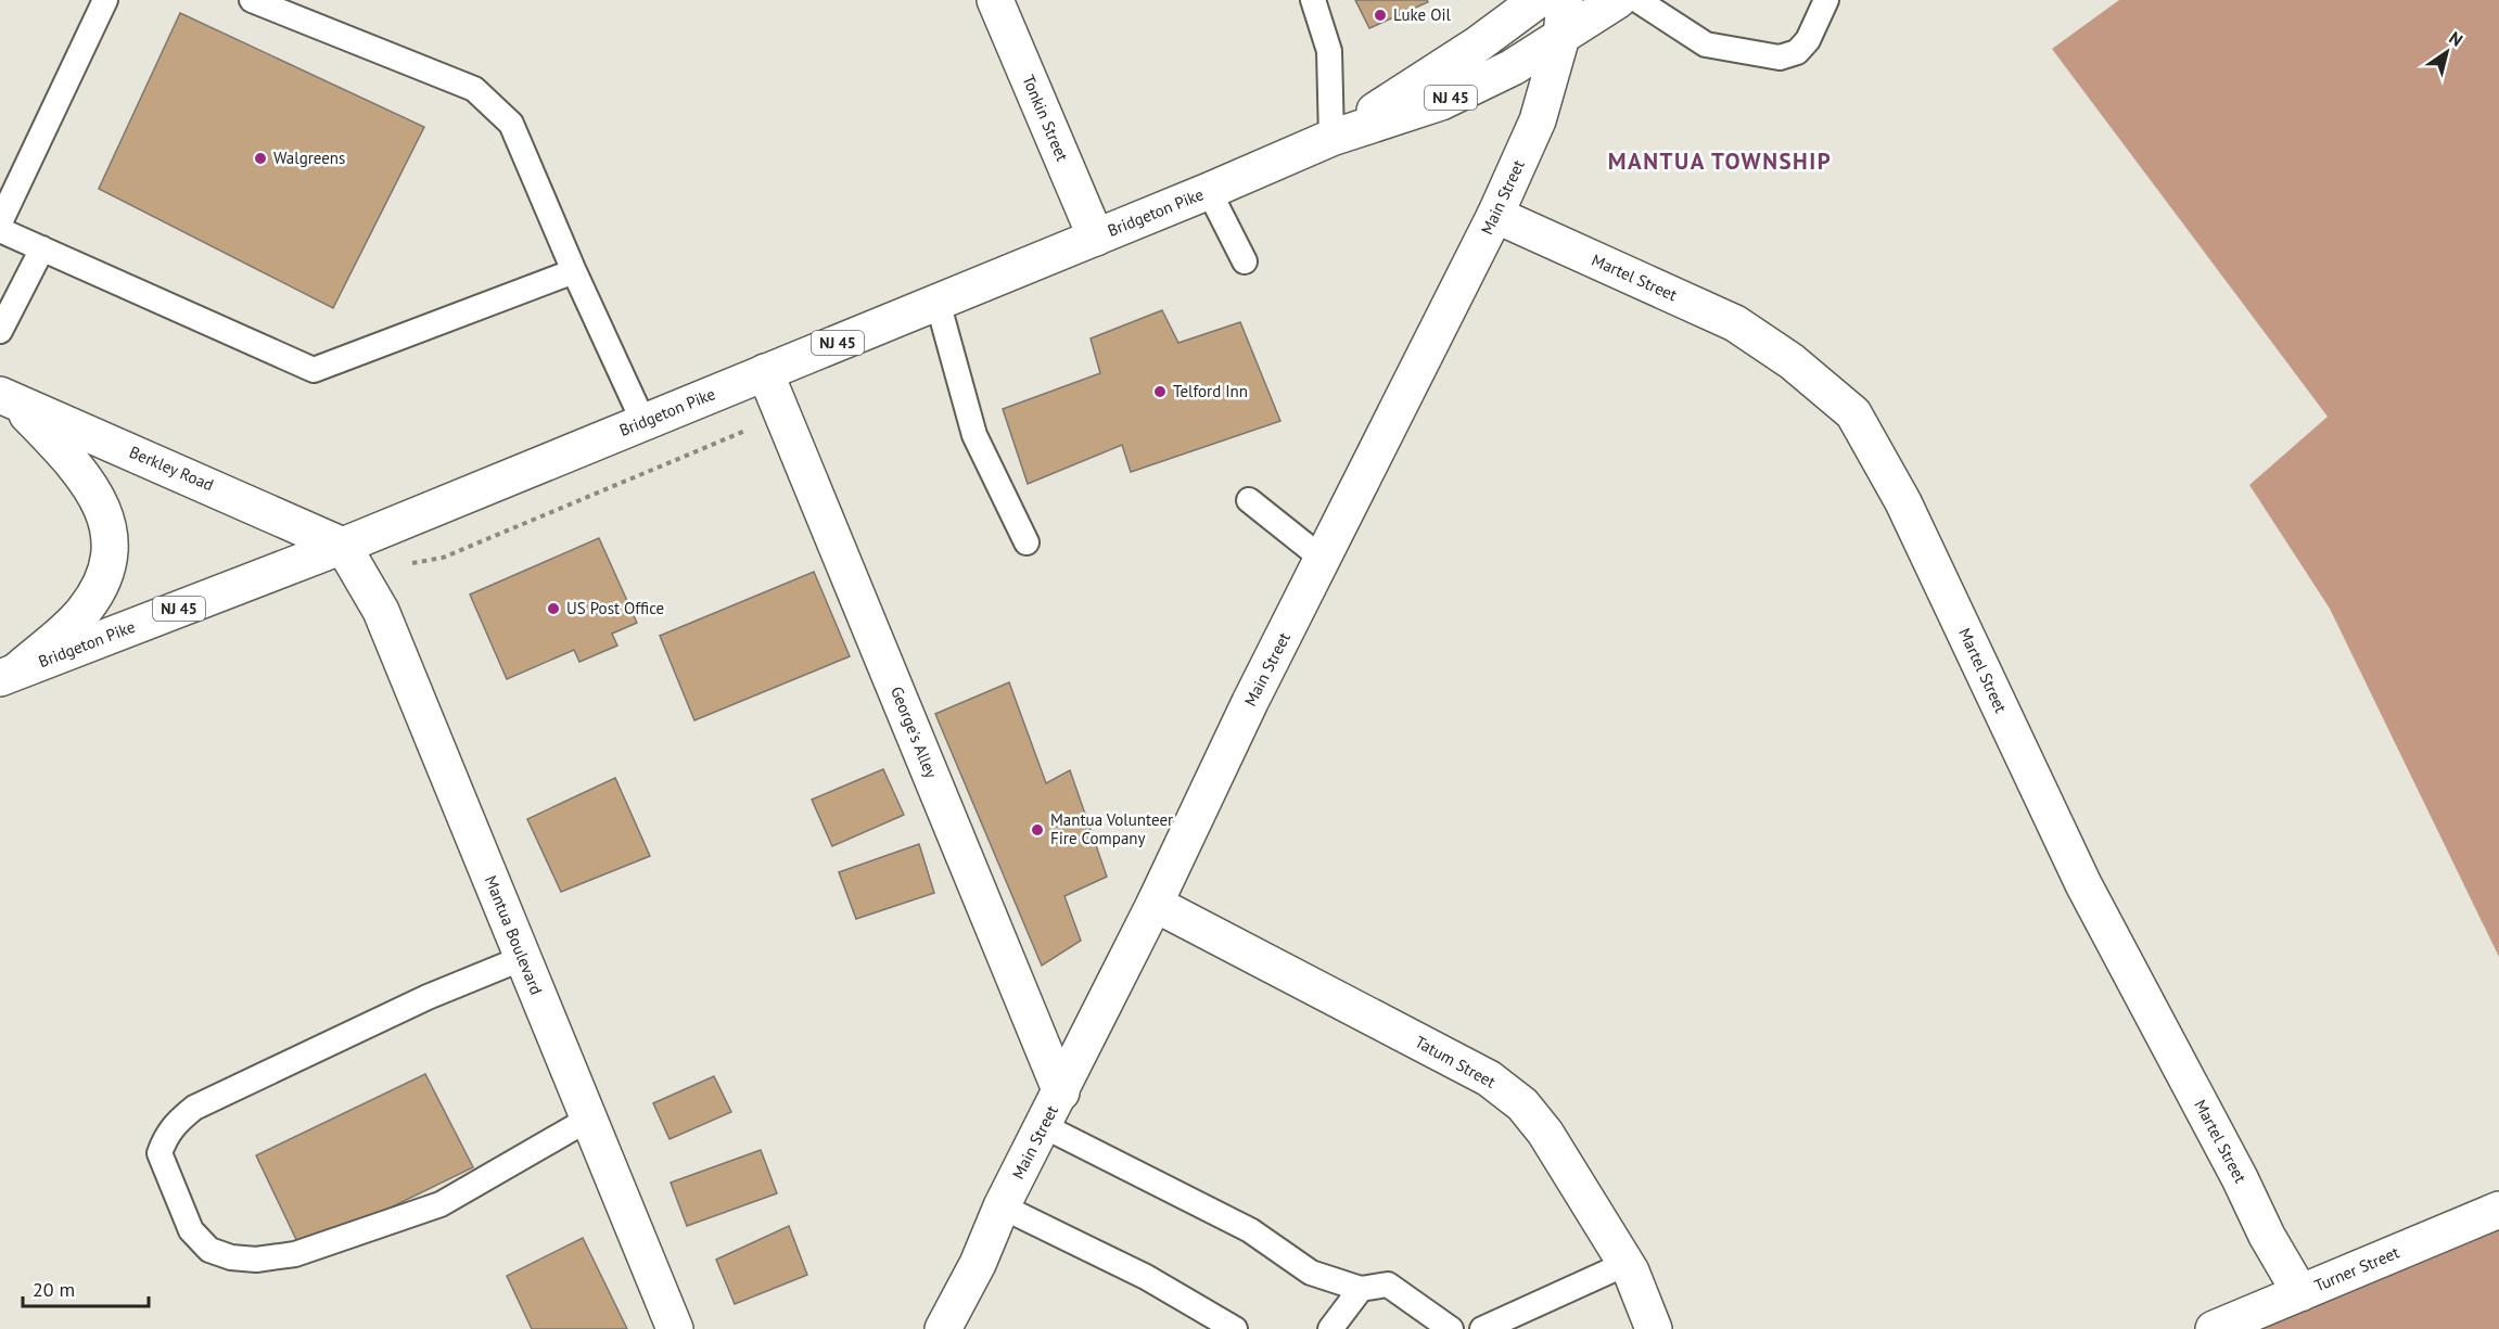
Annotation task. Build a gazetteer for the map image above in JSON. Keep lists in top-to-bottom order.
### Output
{
  "streets": {
    "main road": [
      "NJ 45",
      "Tonkin Street",
      "Main Street",
      "Bridgeton Pike",
      "Martel Street",
      "Berkley Road",
      "George's Alley",
      "Mantua Boulevard",
      "Tatum Street",
      "Turner Street"
    ]
  },
  "crossings": [
    ["NJ 45", "Main Street"],
    ["NJ 45", "Bridgeton Pike"],
    ["Tonkin Street", "Bridgeton Pike"],
    ["Main Street", "Bridgeton Pike"],
    ["Main Street", "Martel Street"],
    ["Main Street", "George's Alley"],
    ["Main Street", "Tatum Street"],
    ["Bridgeton Pike", "Berkley Road"],
    ["Bridgeton Pike", "George's Alley"],
    ["Bridgeton Pike", "Mantua Boulevard"],
    ["Martel Street", "Turner Street"],
    ["Berkley Road", "Mantua Boulevard"]
  ],
  "districts": ["MANTUA TOWNSHIP"],
  "places": [
    "Luke Oil",
    "Walgreens",
    "Telford Inn",
    "US Post Office",
    "Mantua Volunteer Fire Company"
  ],
  "scale_bar": "20 m",
  "north": "top right"
}
